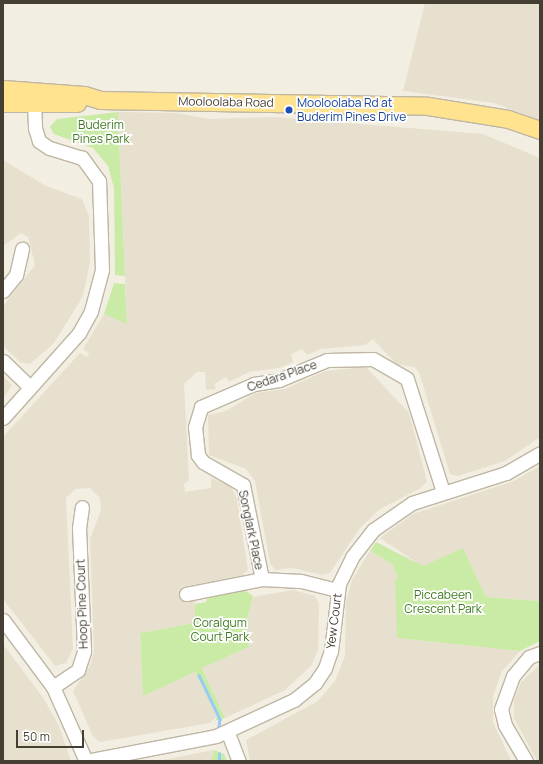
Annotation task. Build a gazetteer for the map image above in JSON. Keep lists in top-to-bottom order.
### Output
{
  "streets": {
    "main road": ["Mooloolaba Road"],
    "street": [
      "Cedara Place",
      "Songlark Place",
      "Hoop Pine Court",
      "Yew Court"
    ]
  },
  "crossings": [
    ["Cedara Place", "Songlark Place"],
    ["Cedara Place", "Yew Court"],
    ["Songlark Place", "Yew Court"]
  ],
  "parks": ["Buderim Pines Park", "Piccabeen Crescent Park", "Coralgum Court Park"],
  "places": ["Mooloolaba Rd at Buderim Pines Drive"],
  "scale_bar": "50 m"
}
